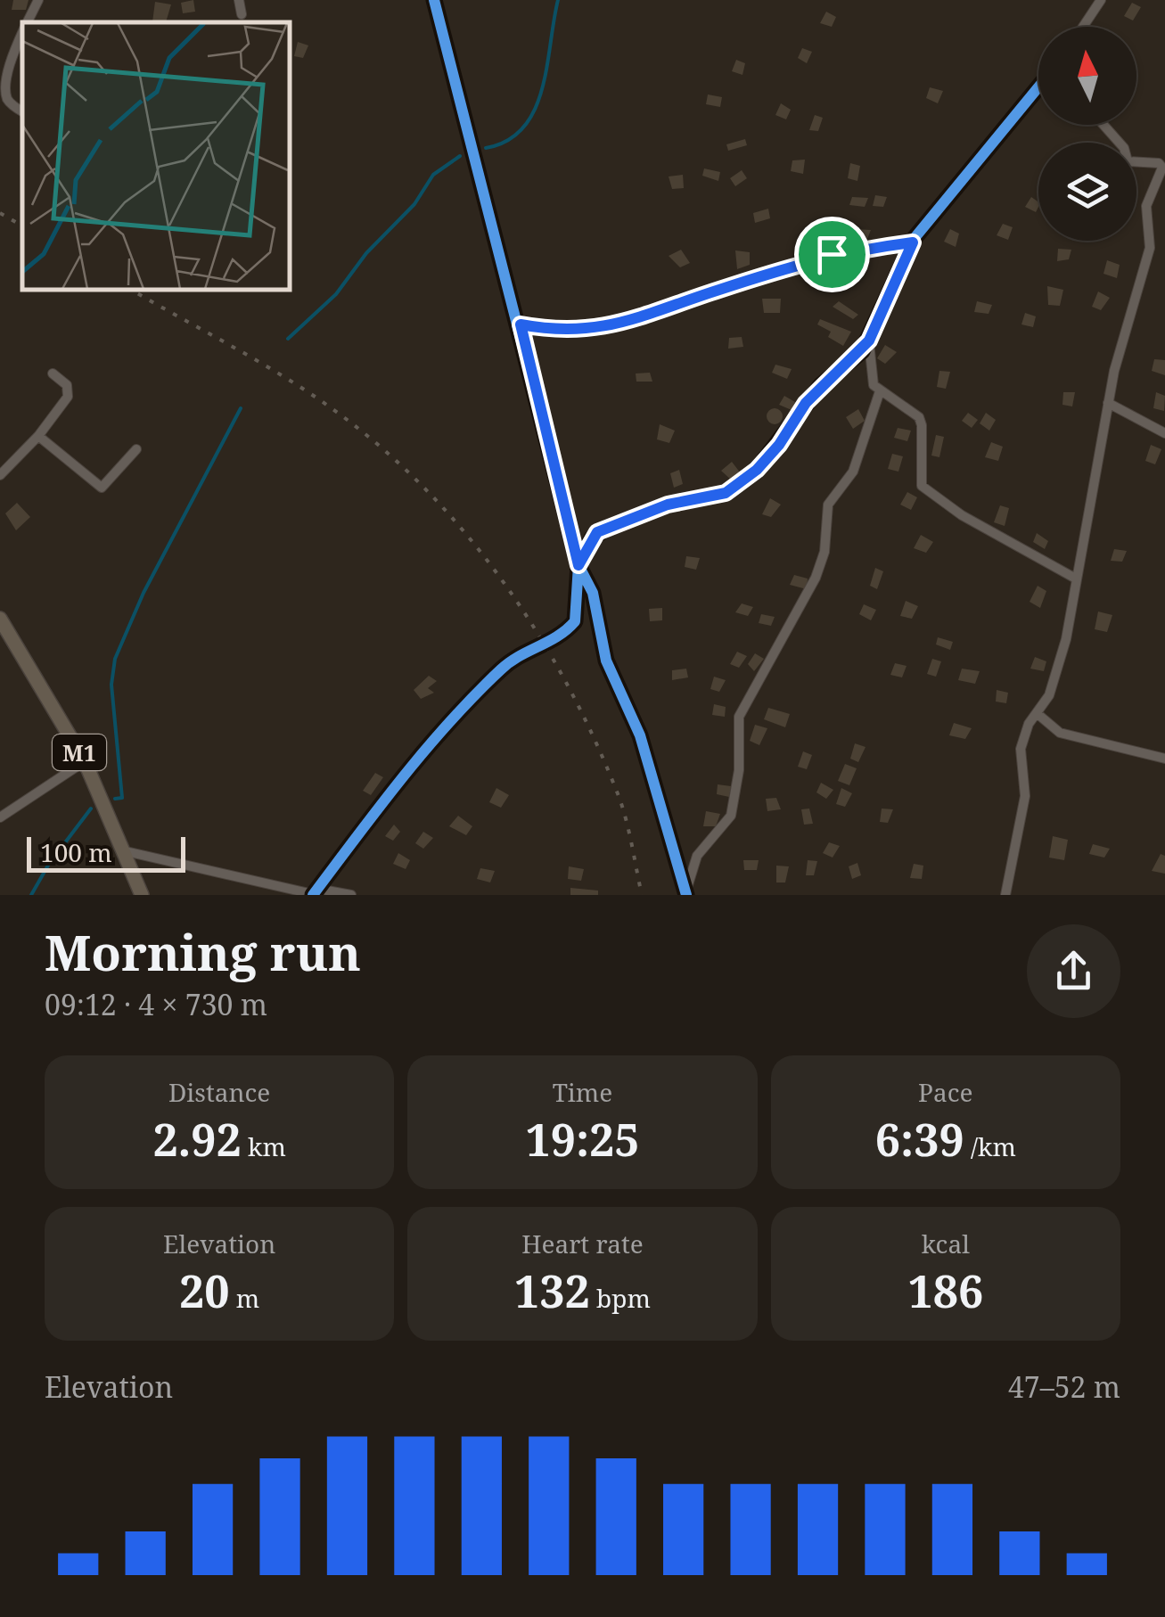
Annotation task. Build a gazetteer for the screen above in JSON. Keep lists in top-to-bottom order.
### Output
{
  "streets": {
    "main road": ["M1"]
  },
  "scale_bar": "100 m",
  "north": "top",
  "page": {
    "scale": "100 m",
    "heading": ["Morning run", "09:12 · 4 × 730 m"],
    "stats": [
      ["Distance", "2.92 km"],
      ["Time", "19:25"],
      ["Pace", "6:39 /km"],
      ["Elevation", "20 m"],
      ["Heart rate", "132 bpm"],
      ["kcal", "186"]
    ],
    "chart": ["Elevation", "47–52 m"]
  }
}
